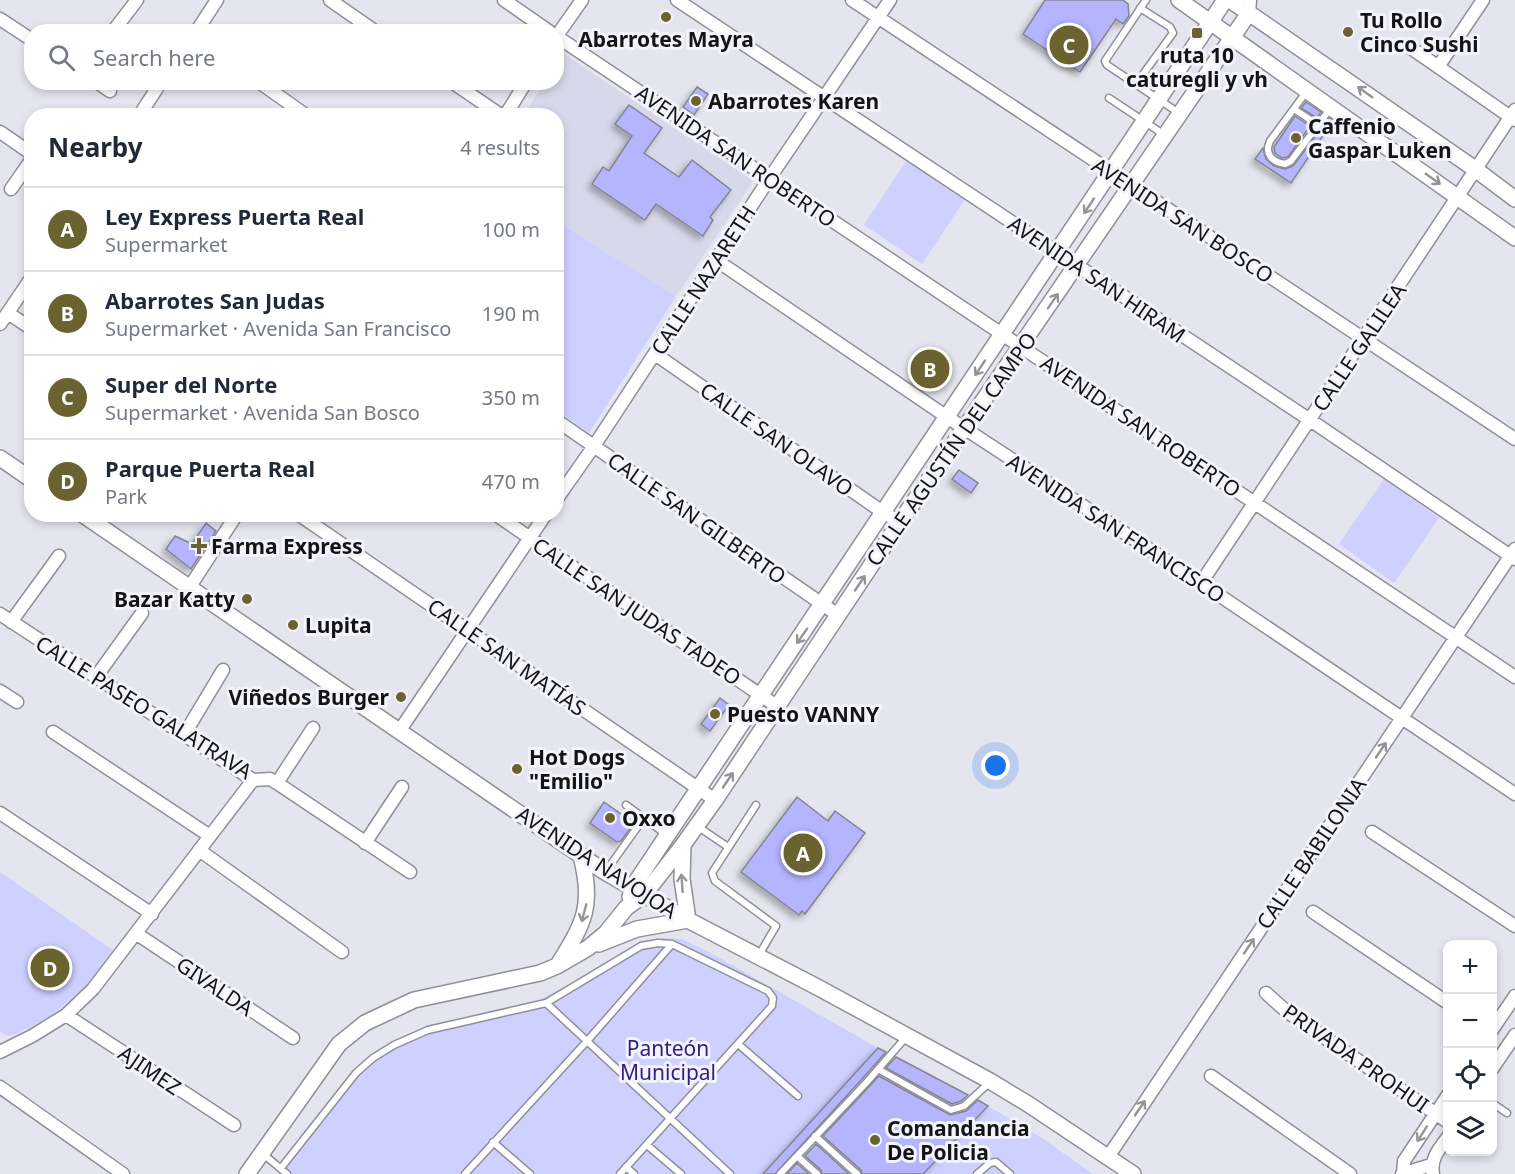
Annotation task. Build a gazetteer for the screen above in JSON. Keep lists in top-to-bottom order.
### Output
{
  "streets": {
    "street": [
      "AVENIDA SAN ROBERTO",
      "AVENIDA SAN BOSCO",
      "AVENIDA SAN HIRAM",
      "CALLE NAZARETH",
      "CALLE GALILEA",
      "CALLE SAN OLAVO",
      "CALLE AGUSTÍN DEL CAMPO",
      "CALLE SAN GILBERTO",
      "AVENIDA SAN FRANCISCO",
      "CALLE SAN JUDAS TADEO",
      "CALLE SAN MATÍAS",
      "CALLE PASEO GALATRAVA",
      "CALLE BABILONIA",
      "AVENIDA NAVOJOA",
      "GIVALDA",
      "PRIVADA PROHUI",
      "AJIMEZ"
    ]
  },
  "crossings": [
    ["AVENIDA SAN ROBERTO", "CALLE NAZARETH"],
    ["AVENIDA SAN ROBERTO", "CALLE GALILEA"],
    ["AVENIDA SAN ROBERTO", "CALLE AGUSTÍN DEL CAMPO"],
    ["AVENIDA SAN ROBERTO", "CALLE BABILONIA"],
    ["AVENIDA SAN BOSCO", "CALLE NAZARETH"],
    ["AVENIDA SAN BOSCO", "CALLE GALILEA"],
    ["AVENIDA SAN BOSCO", "CALLE AGUSTÍN DEL CAMPO"],
    ["AVENIDA SAN HIRAM", "CALLE NAZARETH"],
    ["AVENIDA SAN HIRAM", "CALLE GALILEA"],
    ["AVENIDA SAN HIRAM", "CALLE AGUSTÍN DEL CAMPO"],
    ["AVENIDA SAN HIRAM", "CALLE BABILONIA"],
    ["CALLE NAZARETH", "CALLE SAN OLAVO"],
    ["CALLE NAZARETH", "CALLE SAN GILBERTO"],
    ["CALLE NAZARETH", "AVENIDA SAN FRANCISCO"],
    ["CALLE GALILEA", "AVENIDA SAN FRANCISCO"],
    ["CALLE SAN OLAVO", "CALLE AGUSTÍN DEL CAMPO"],
    ["CALLE AGUSTÍN DEL CAMPO", "CALLE SAN GILBERTO"],
    ["CALLE AGUSTÍN DEL CAMPO", "AVENIDA SAN FRANCISCO"],
    ["CALLE AGUSTÍN DEL CAMPO", "CALLE SAN JUDAS TADEO"],
    ["CALLE AGUSTÍN DEL CAMPO", "CALLE SAN MATÍAS"],
    ["CALLE AGUSTÍN DEL CAMPO", "AVENIDA NAVOJOA"],
    ["AVENIDA SAN FRANCISCO", "CALLE BABILONIA"],
    ["CALLE BABILONIA", "AVENIDA NAVOJOA"]
  ],
  "one_way": ["CALLE BABILONIA"],
  "parks": ["Panteón Municipal"],
  "places": {
    "other": [
      "Abarrotes Mayra",
      "Tu Rollo Cinco Sushi",
      "Abarrotes Karen",
      "Caffenio Gaspar Luken",
      "Bazar Katty",
      "Lupita",
      "Viñedos Burger",
      "Puesto VANNY",
      "Hot Dogs \"Emilio\"",
      "Oxxo",
      "Comandancia De Policia"
    ],
    "transit": ["ruta 10 caturegli y vh"],
    "health": ["Farma Express"]
  },
  "page": {
    "pins": [
      "C",
      "B",
      "A",
      "D"
    ],
    "search": "Search here",
    "heading": ["Nearby", "4 results"],
    "list": [
      {
        "mark": "A",
        "name": "Ley Express Puerta Real",
        "note": "Supermarket",
        "value": "100 m"
      },
      {
        "mark": "B",
        "name": "Abarrotes San Judas",
        "note": "Supermarket · Avenida San Francisco",
        "value": "190 m"
      },
      {
        "mark": "C",
        "name": "Super del Norte",
        "note": "Supermarket · Avenida San Bosco",
        "value": "350 m"
      },
      {
        "mark": "D",
        "name": "Parque Puerta Real",
        "note": "Park",
        "value": "470 m"
      }
    ],
    "map_buttons": ["+", "−"]
  }
}
